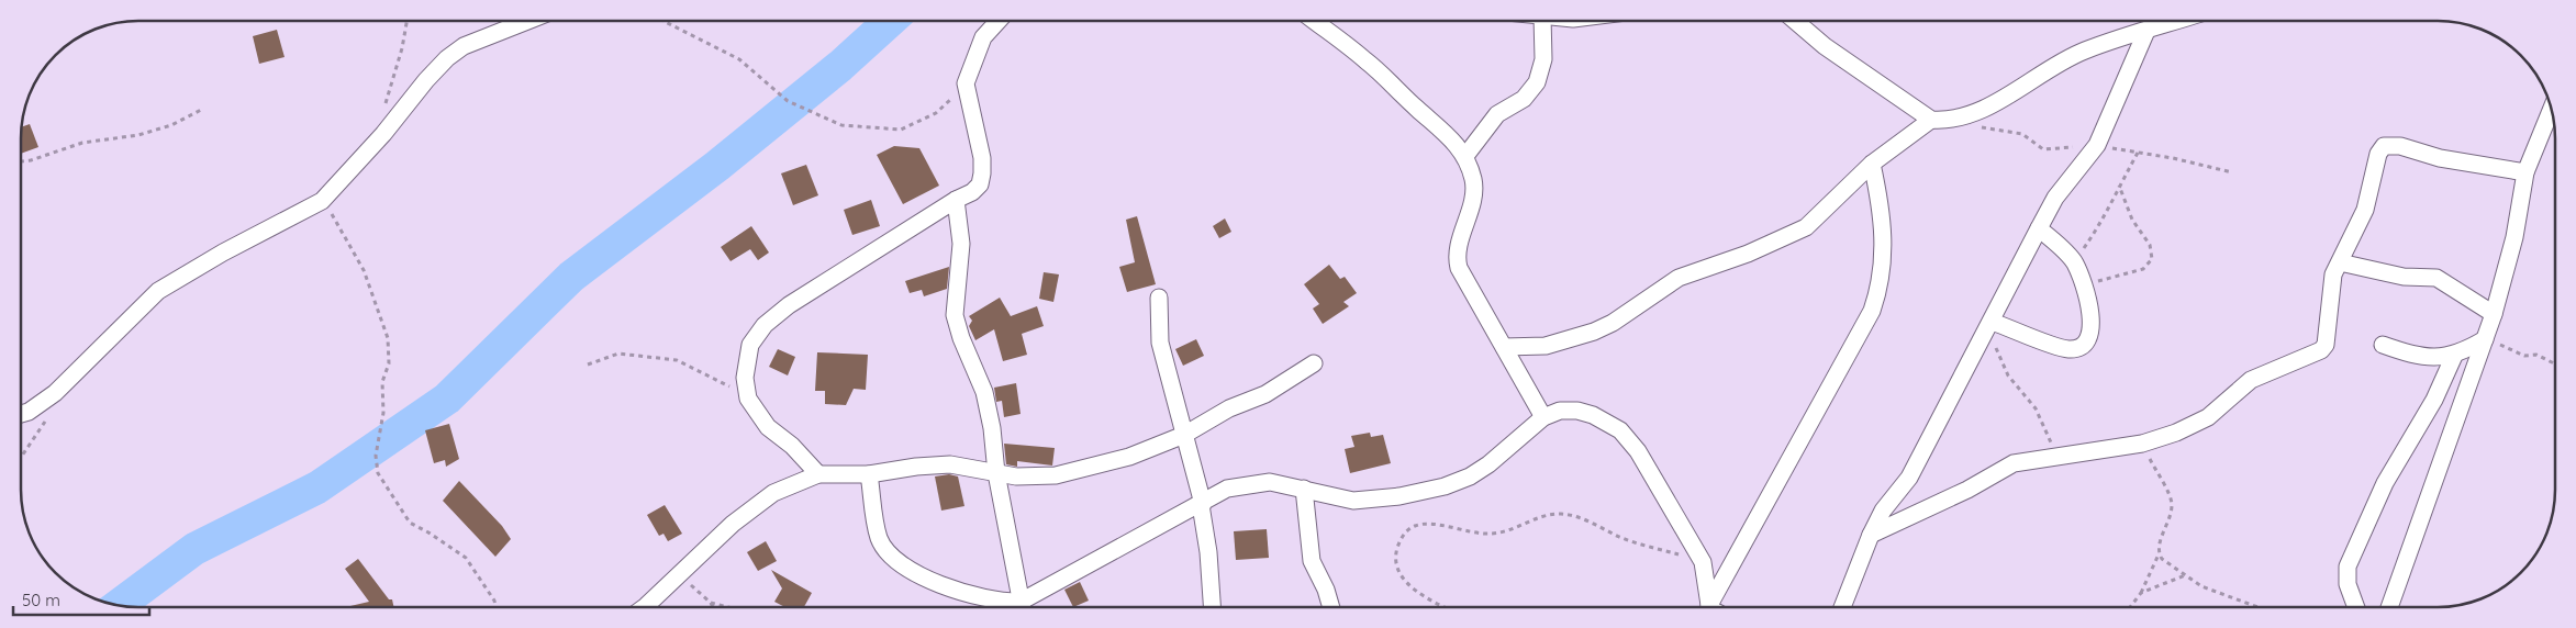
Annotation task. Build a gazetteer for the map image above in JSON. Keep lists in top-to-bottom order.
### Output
{
  "scale_bar": "50 m"
}
